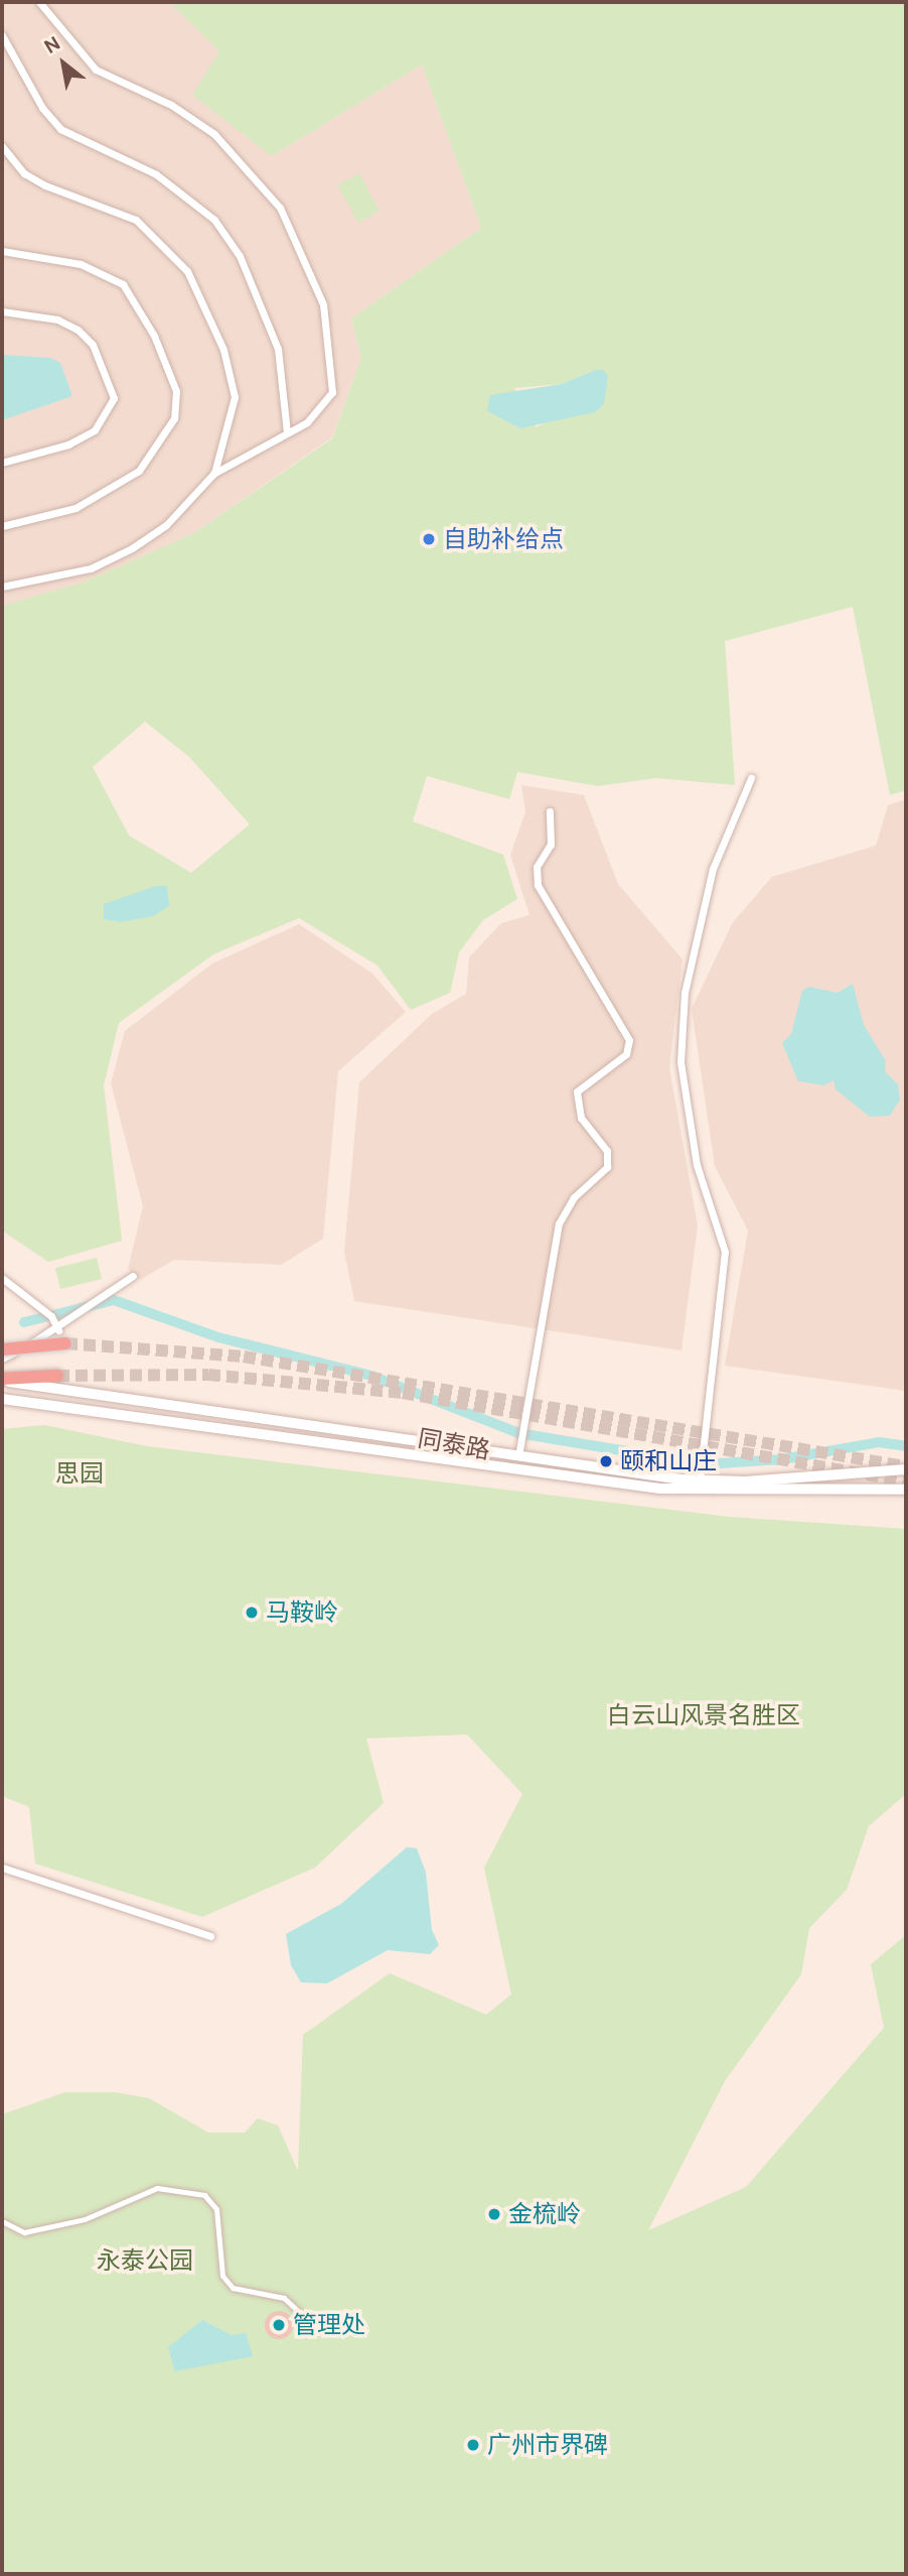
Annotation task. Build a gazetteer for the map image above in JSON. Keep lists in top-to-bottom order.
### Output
{
  "streets": {
    "main road": ["同泰路"]
  },
  "parks": ["思园", "白云山风景名胜区", "永泰公园"],
  "places": [
    "自助补给点",
    "颐和山庄",
    "马鞍岭",
    "金梳岭",
    "管理处",
    "广州市界碑"
  ],
  "north": "top left"
}
